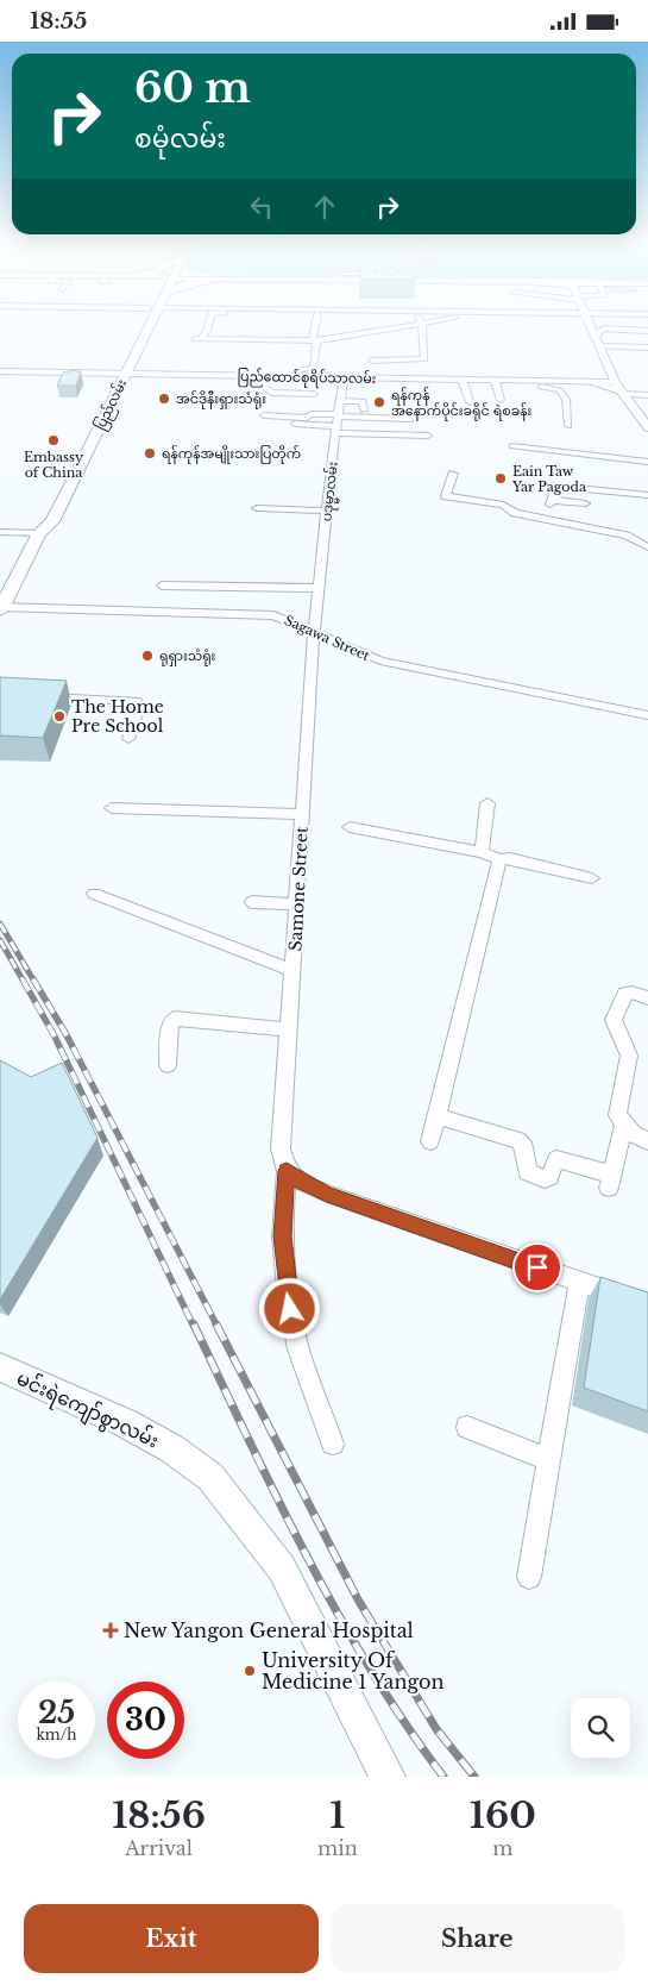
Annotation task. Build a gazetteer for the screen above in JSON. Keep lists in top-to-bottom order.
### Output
{
  "streets": {
    "highway": ["ပြည်လမ်း"],
    "main road": ["မင်းရဲကျော်စွာလမ်း"],
    "street": [
      "ပြည်ထောင်စုရိပ်သာလမ်း",
      "ပဒုမ္မာလမ်း",
      "Sagawa Street",
      "Samone Street"
    ]
  },
  "crossings": [
    ["ပြည်ထောင်စုရိပ်သာလမ်း", "ပြည်လမ်း"],
    ["ပြည်ထောင်စုရိပ်သာလမ်း", "ပဒုမ္မာလမ်း"],
    ["ပြည်လမ်း", "Sagawa Street"],
    ["ပဒုမ္မာလမ်း", "Samone Street"],
    ["Sagawa Street", "Samone Street"]
  ],
  "places": {
    "other": [
      "အင်ဒိုနီးရှားသံရုံး",
      "ရန်ကုန် အနောက်ပိုင်းခရိုင် ရဲစခန်း",
      "Embassy of China",
      "ရန်ကုန်အမျိုးသားပြတိုက်",
      "Eain Taw Yar Pagoda",
      "ရုရှားသံရုံး",
      "The Home Pre School",
      "University Of Medicine 1 Yangon"
    ],
    "health": ["New Yangon General Hospital"]
  },
  "page": {
    "status": "18:55",
    "turn": ["60 m", "စမုံလမ်း"],
    "speed": "25 km/h",
    "limit": "30",
    "eta": [
      "18:56",
      "Arrival",
      "1",
      "min",
      "160",
      "m"
    ],
    "buttons": ["Exit", "Share"]
  }
}
